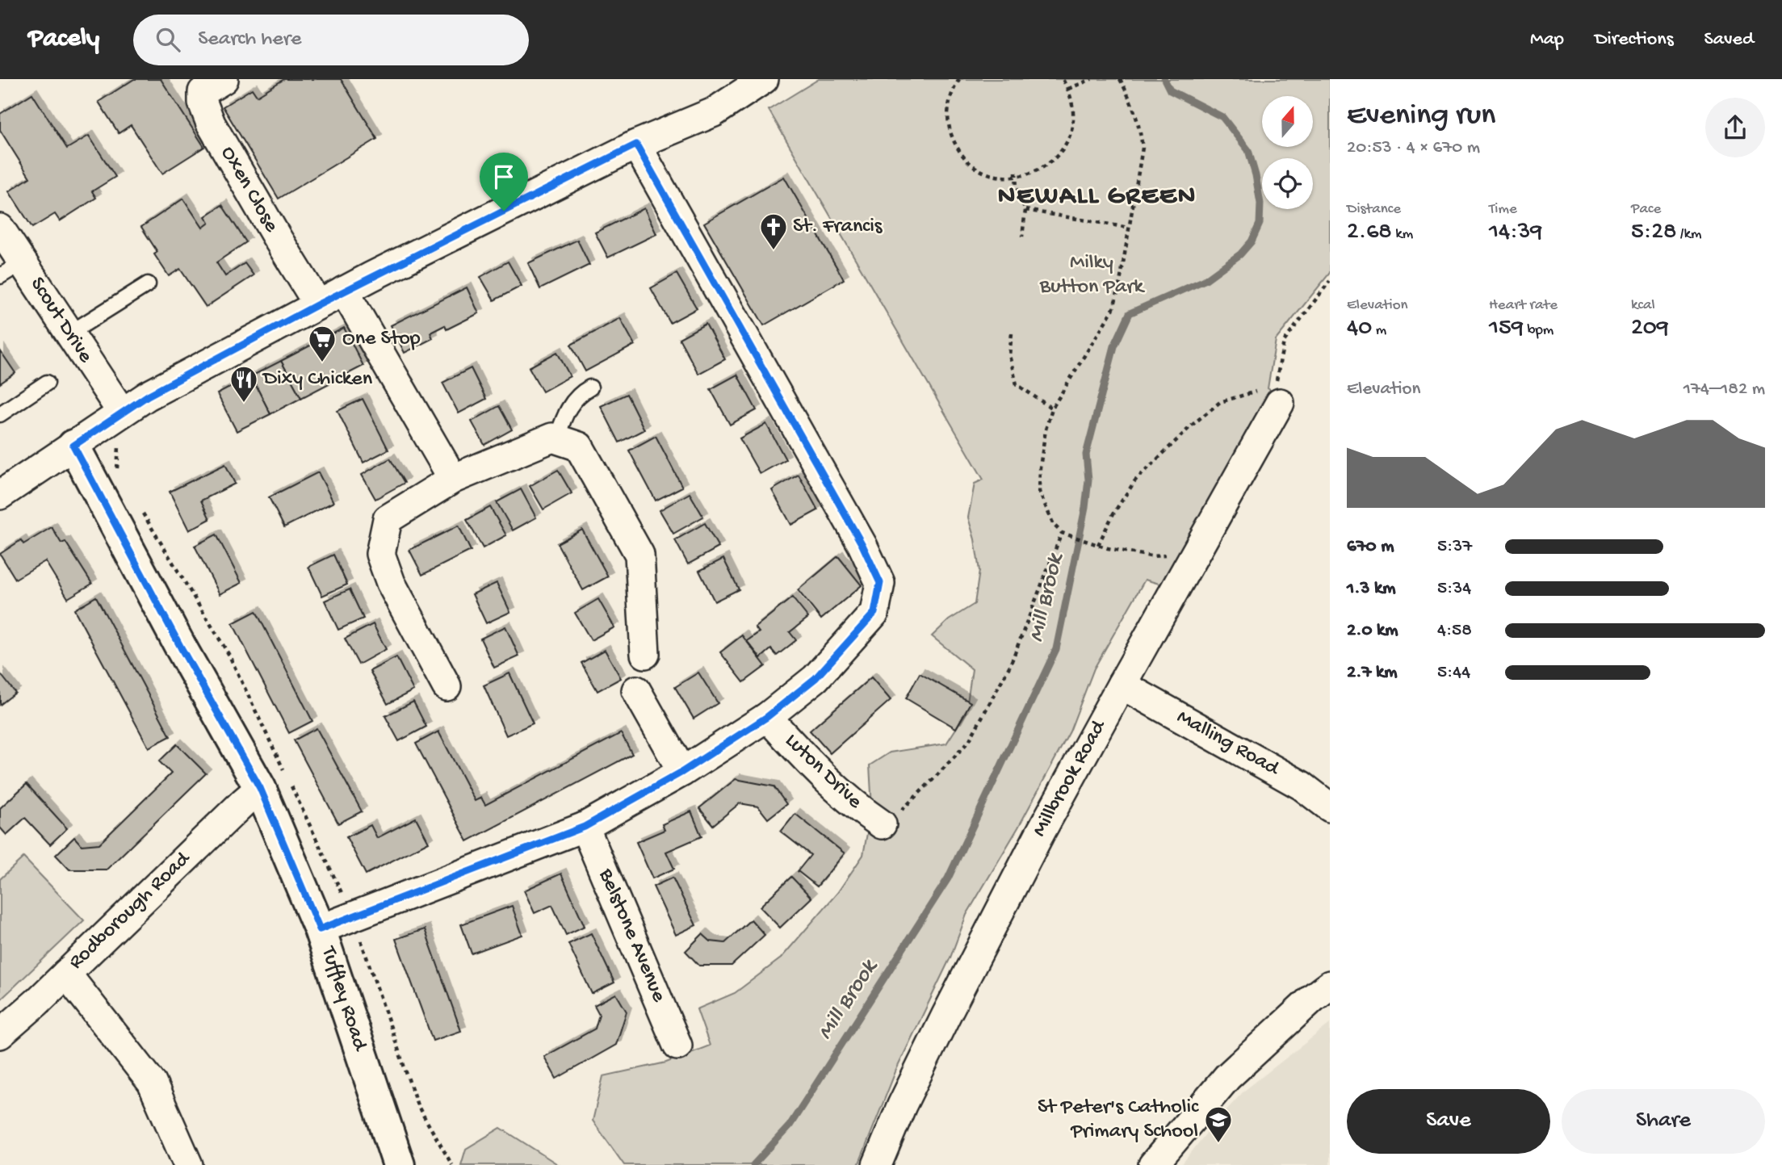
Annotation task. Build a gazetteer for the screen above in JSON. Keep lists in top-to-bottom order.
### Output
{
  "streets": {
    "street": [
      "Oxen Close",
      "Scout Drive",
      "Malling Road",
      "Luton Drive",
      "Millbrook Road",
      "Rodborough Road",
      "Belstone Avenue",
      "Tuffley Road"
    ]
  },
  "crossings": [
    ["Malling Road", "Millbrook Road"],
    ["Rodborough Road", "Tuffley Road"]
  ],
  "districts": ["NEWALL GREEN"],
  "water": ["Mill Brook"],
  "parks": ["Milky Button Park"],
  "places": {
    "church": ["St. Francis"],
    "supermarket": ["One Stop"],
    "restaurant": ["Dixy Chicken"],
    "school or university": ["St Peter's Catholic Primary School"]
  },
  "north": "top",
  "page": {
    "header": "Pacely",
    "search": "Search here",
    "nav": ["Map", "Directions", "Saved"],
    "heading": ["Evening run", "20:53 · 4 × 670 m"],
    "stats": [
      ["Distance", "2.68 km"],
      ["Time", "14:39"],
      ["Pace", "5:28 /km"],
      ["Elevation", "40 m"],
      ["Heart rate", "159 bpm"],
      ["kcal", "209"]
    ],
    "chart": ["Elevation", "174–182 m"],
    "list": [
      {
        "name": "670 m",
        "note": "5:37"
      },
      {
        "name": "1.3 km",
        "note": "5:34"
      },
      {
        "name": "2.0 km",
        "note": "4:58"
      },
      {
        "name": "2.7 km",
        "note": "5:44"
      }
    ],
    "buttons": ["Save", "Share"]
  }
}
